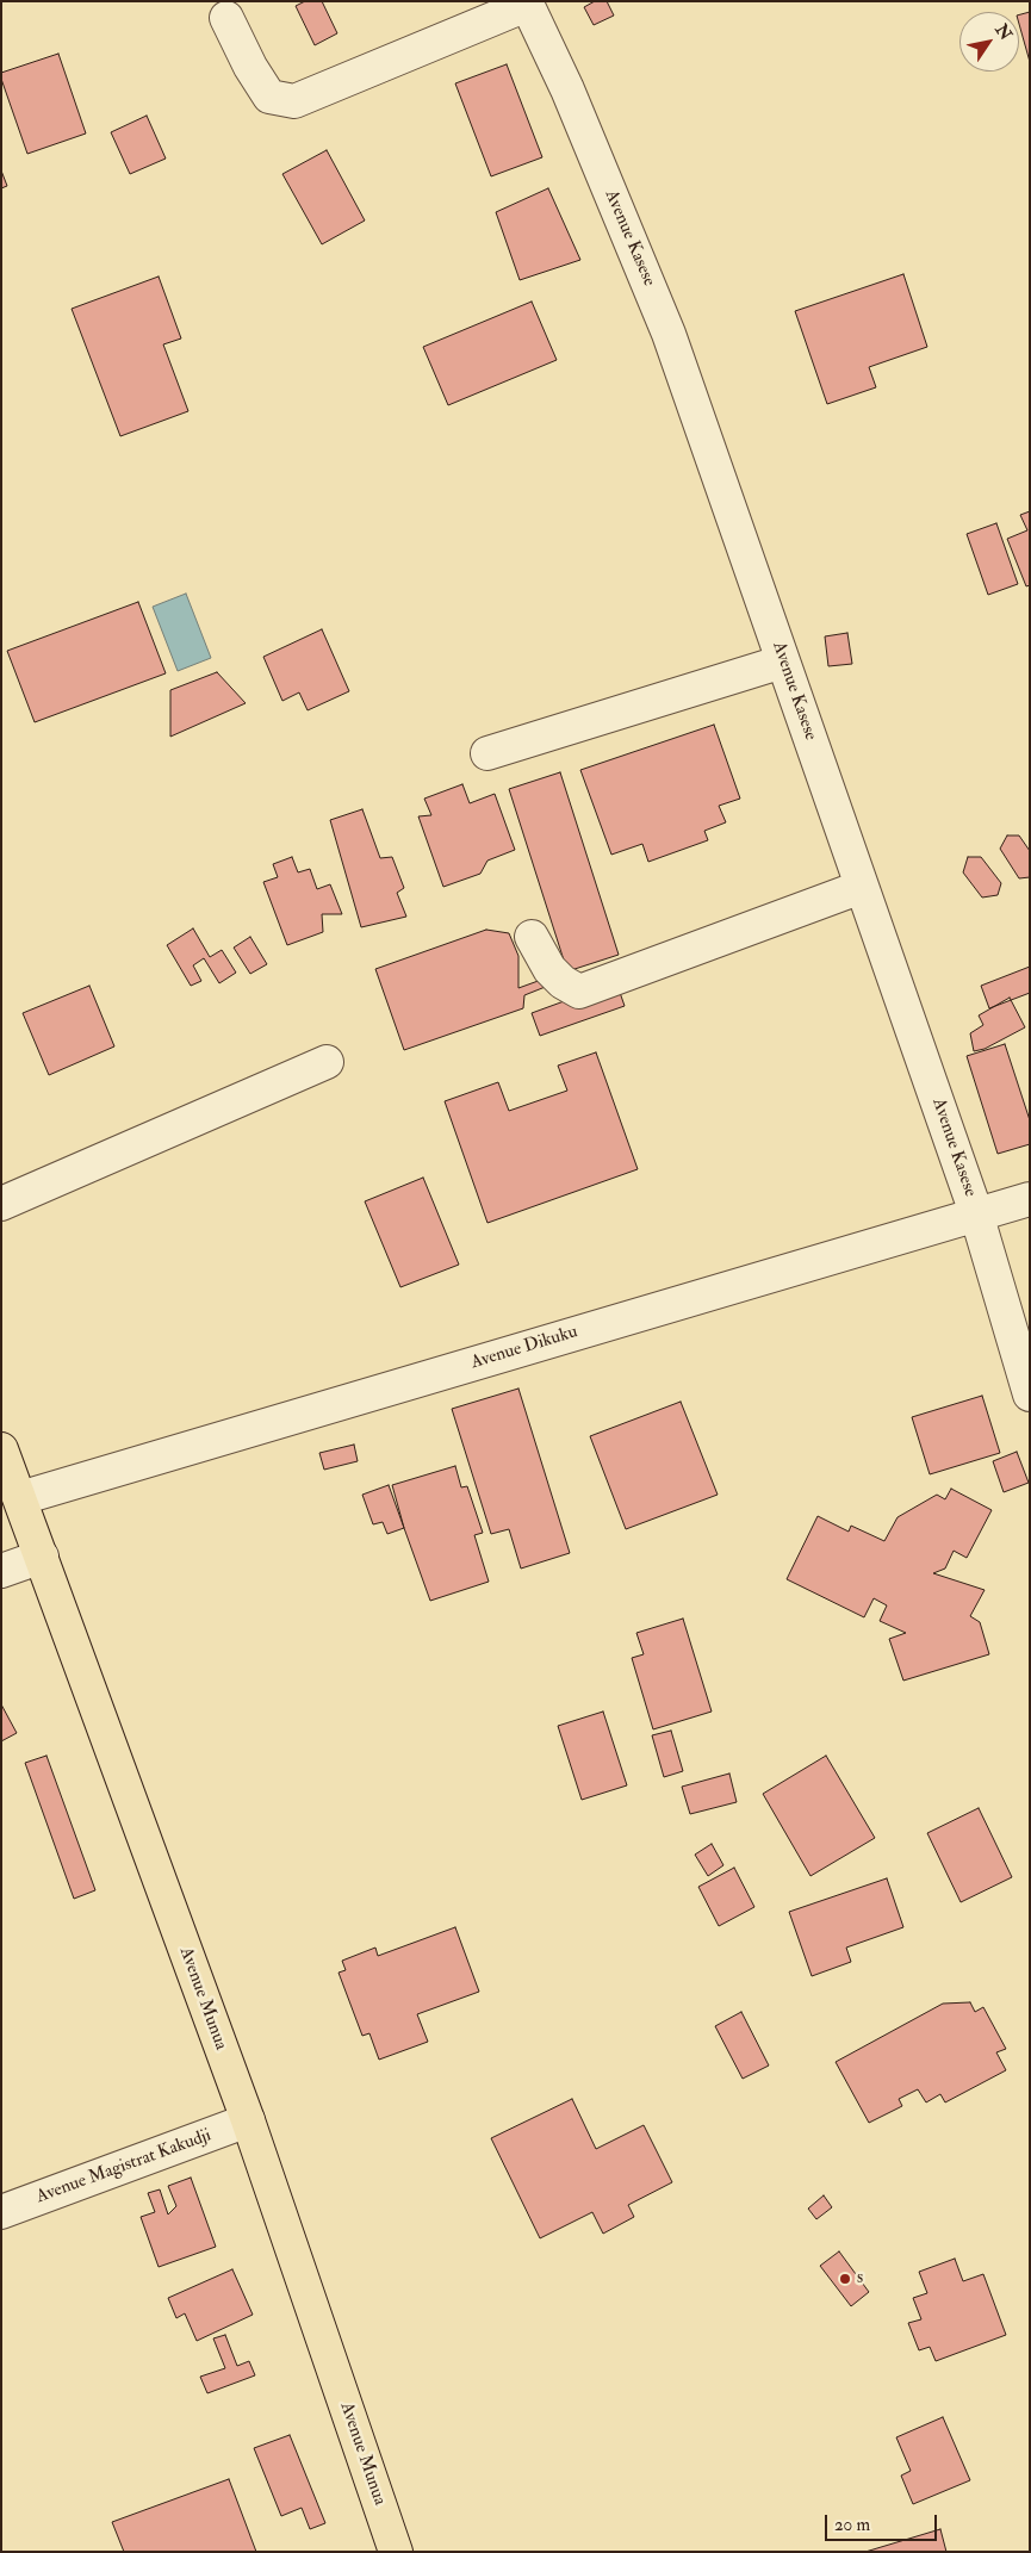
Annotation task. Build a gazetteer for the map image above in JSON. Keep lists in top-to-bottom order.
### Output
{
  "streets": {
    "main road": ["Avenue Munua"],
    "street": ["Avenue Kasese", "Avenue Dikuku", "Avenue Magistrat Kakudji"]
  },
  "crossings": [
    ["Avenue Kasese", "Avenue Dikuku"],
    ["Avenue Dikuku", "Avenue Munua"],
    ["Avenue Munua", "Avenue Magistrat Kakudji"]
  ],
  "places": ["s"],
  "scale_bar": "20 m",
  "north": "top right"
}
